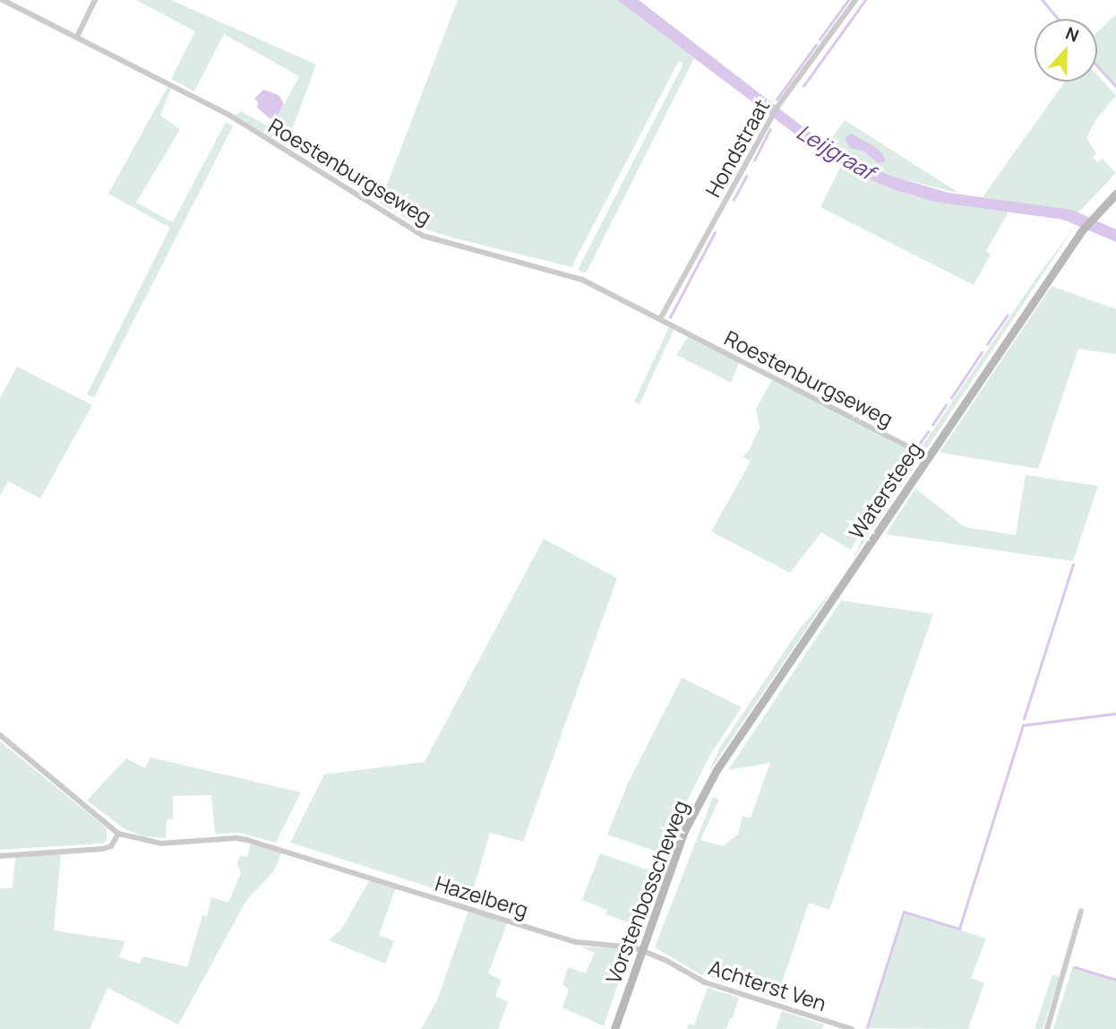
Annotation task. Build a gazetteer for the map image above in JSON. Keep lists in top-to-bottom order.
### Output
{
  "streets": {
    "street": [
      "Hondstraat",
      "Roestenburgseweg",
      "Watersteeg",
      "Vorstenbosscheweg",
      "Hazelberg",
      "Achterst Ven"
    ]
  },
  "crossings": [
    ["Hondstraat", "Roestenburgseweg"],
    ["Roestenburgseweg", "Watersteeg"],
    ["Watersteeg", "Vorstenbosscheweg"],
    ["Vorstenbosscheweg", "Hazelberg"],
    ["Vorstenbosscheweg", "Achterst Ven"],
    ["Hazelberg", "Achterst Ven"]
  ],
  "water": ["Leijgraaf"],
  "north": "top"
}
